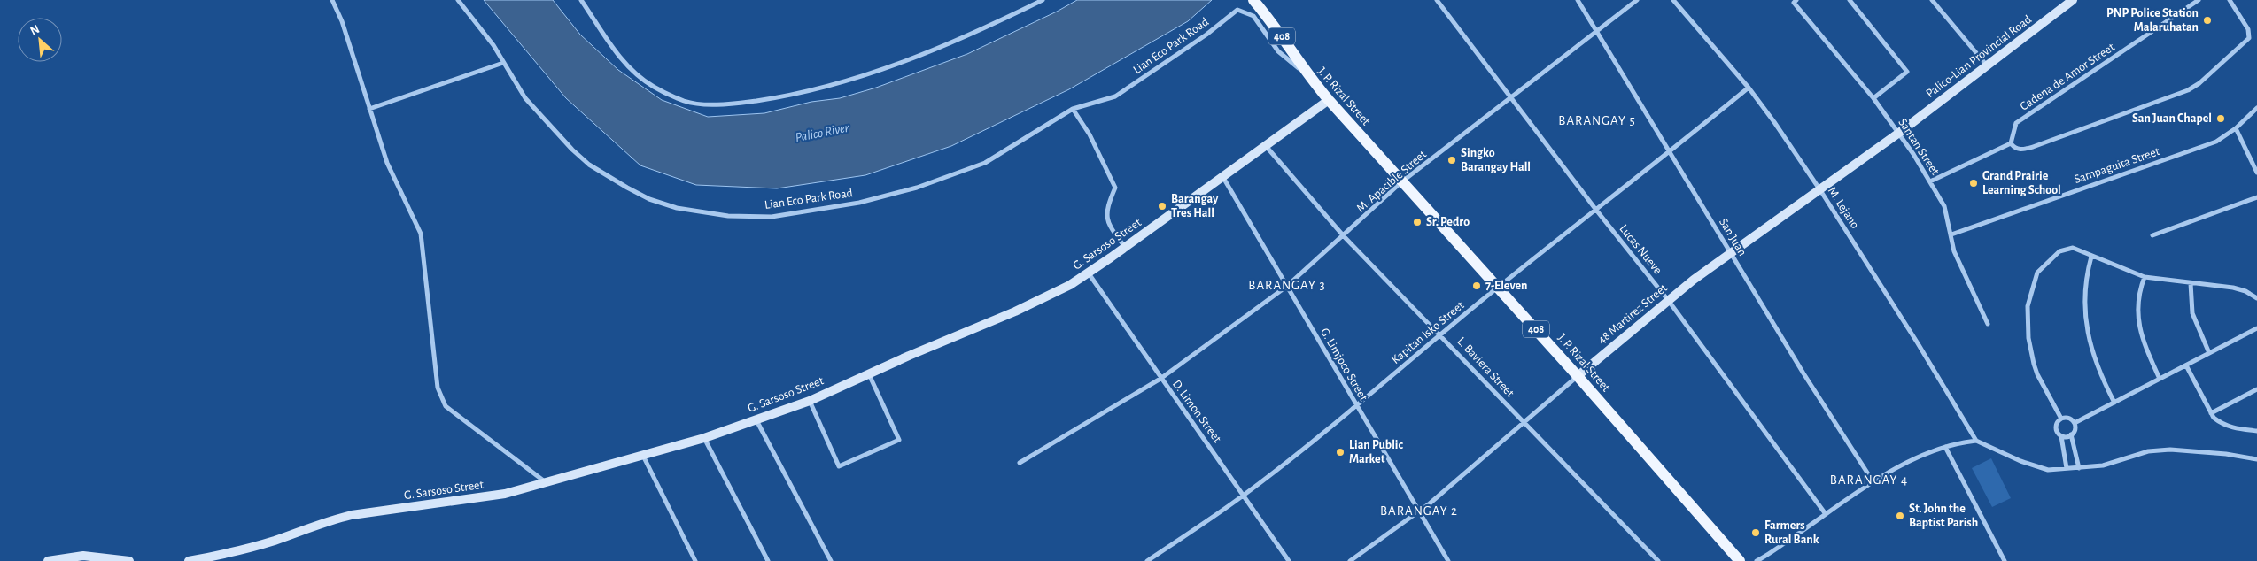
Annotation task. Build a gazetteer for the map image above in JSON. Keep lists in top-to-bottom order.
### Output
{
  "streets": {
    "main road": ["408", "J. P. Rizal Street"],
    "street": [
      "Lian Eco Park Road",
      "Palico-Lian Provincial Road",
      "Cadena de Amor Street",
      "Santan Street",
      "Sampaguita Street",
      "M. Apacible Street",
      "M. Lejano",
      "San Juan",
      "G. Sarsoso Street",
      "Lucas Nueve",
      "48 Martirez Street",
      "Kapitan Isko Street",
      "G. Limjoco Street",
      "L. Baviera Street",
      "D. Limon Street"
    ]
  },
  "crossings": [
    ["Lian Eco Park Road", "J. P. Rizal Street"],
    ["Palico-Lian Provincial Road", "Santan Street"],
    ["Palico-Lian Provincial Road", "48 Martirez Street"],
    ["J. P. Rizal Street", "M. Apacible Street"],
    ["J. P. Rizal Street", "G. Sarsoso Street"],
    ["J. P. Rizal Street", "48 Martirez Street"],
    ["J. P. Rizal Street", "Kapitan Isko Street"],
    ["Santan Street", "Sampaguita Street"],
    ["Santan Street", "48 Martirez Street"],
    ["M. Apacible Street", "San Juan"],
    ["M. Apacible Street", "Lucas Nueve"],
    ["M. Apacible Street", "G. Limjoco Street"],
    ["M. Apacible Street", "L. Baviera Street"],
    ["M. Apacible Street", "D. Limon Street"],
    ["M. Lejano", "48 Martirez Street"],
    ["M. Lejano", "Kapitan Isko Street"],
    ["San Juan", "48 Martirez Street"],
    ["San Juan", "Kapitan Isko Street"],
    ["G. Sarsoso Street", "G. Limjoco Street"],
    ["G. Sarsoso Street", "L. Baviera Street"],
    ["G. Sarsoso Street", "D. Limon Street"],
    ["Lucas Nueve", "48 Martirez Street"],
    ["Lucas Nueve", "Kapitan Isko Street"],
    ["48 Martirez Street", "G. Limjoco Street"],
    ["48 Martirez Street", "L. Baviera Street"],
    ["Kapitan Isko Street", "G. Limjoco Street"],
    ["Kapitan Isko Street", "L. Baviera Street"],
    ["Kapitan Isko Street", "D. Limon Street"]
  ],
  "districts": [
    "BARANGAY 5",
    "BARANGAY 3",
    "BARANGAY 4",
    "BARANGAY 2"
  ],
  "water": ["Palico River"],
  "places": [
    "PNP Police Station Malaruhatan",
    "San Juan Chapel",
    "Singko Barangay Hall",
    "Grand Prairie Learning School",
    "Barangay Tres Hall",
    "Sr. Pedro",
    "7-Eleven",
    "Lian Public Market",
    "St. John the Baptist Parish",
    "Farmers Rural Bank"
  ],
  "north": "top left"
}
